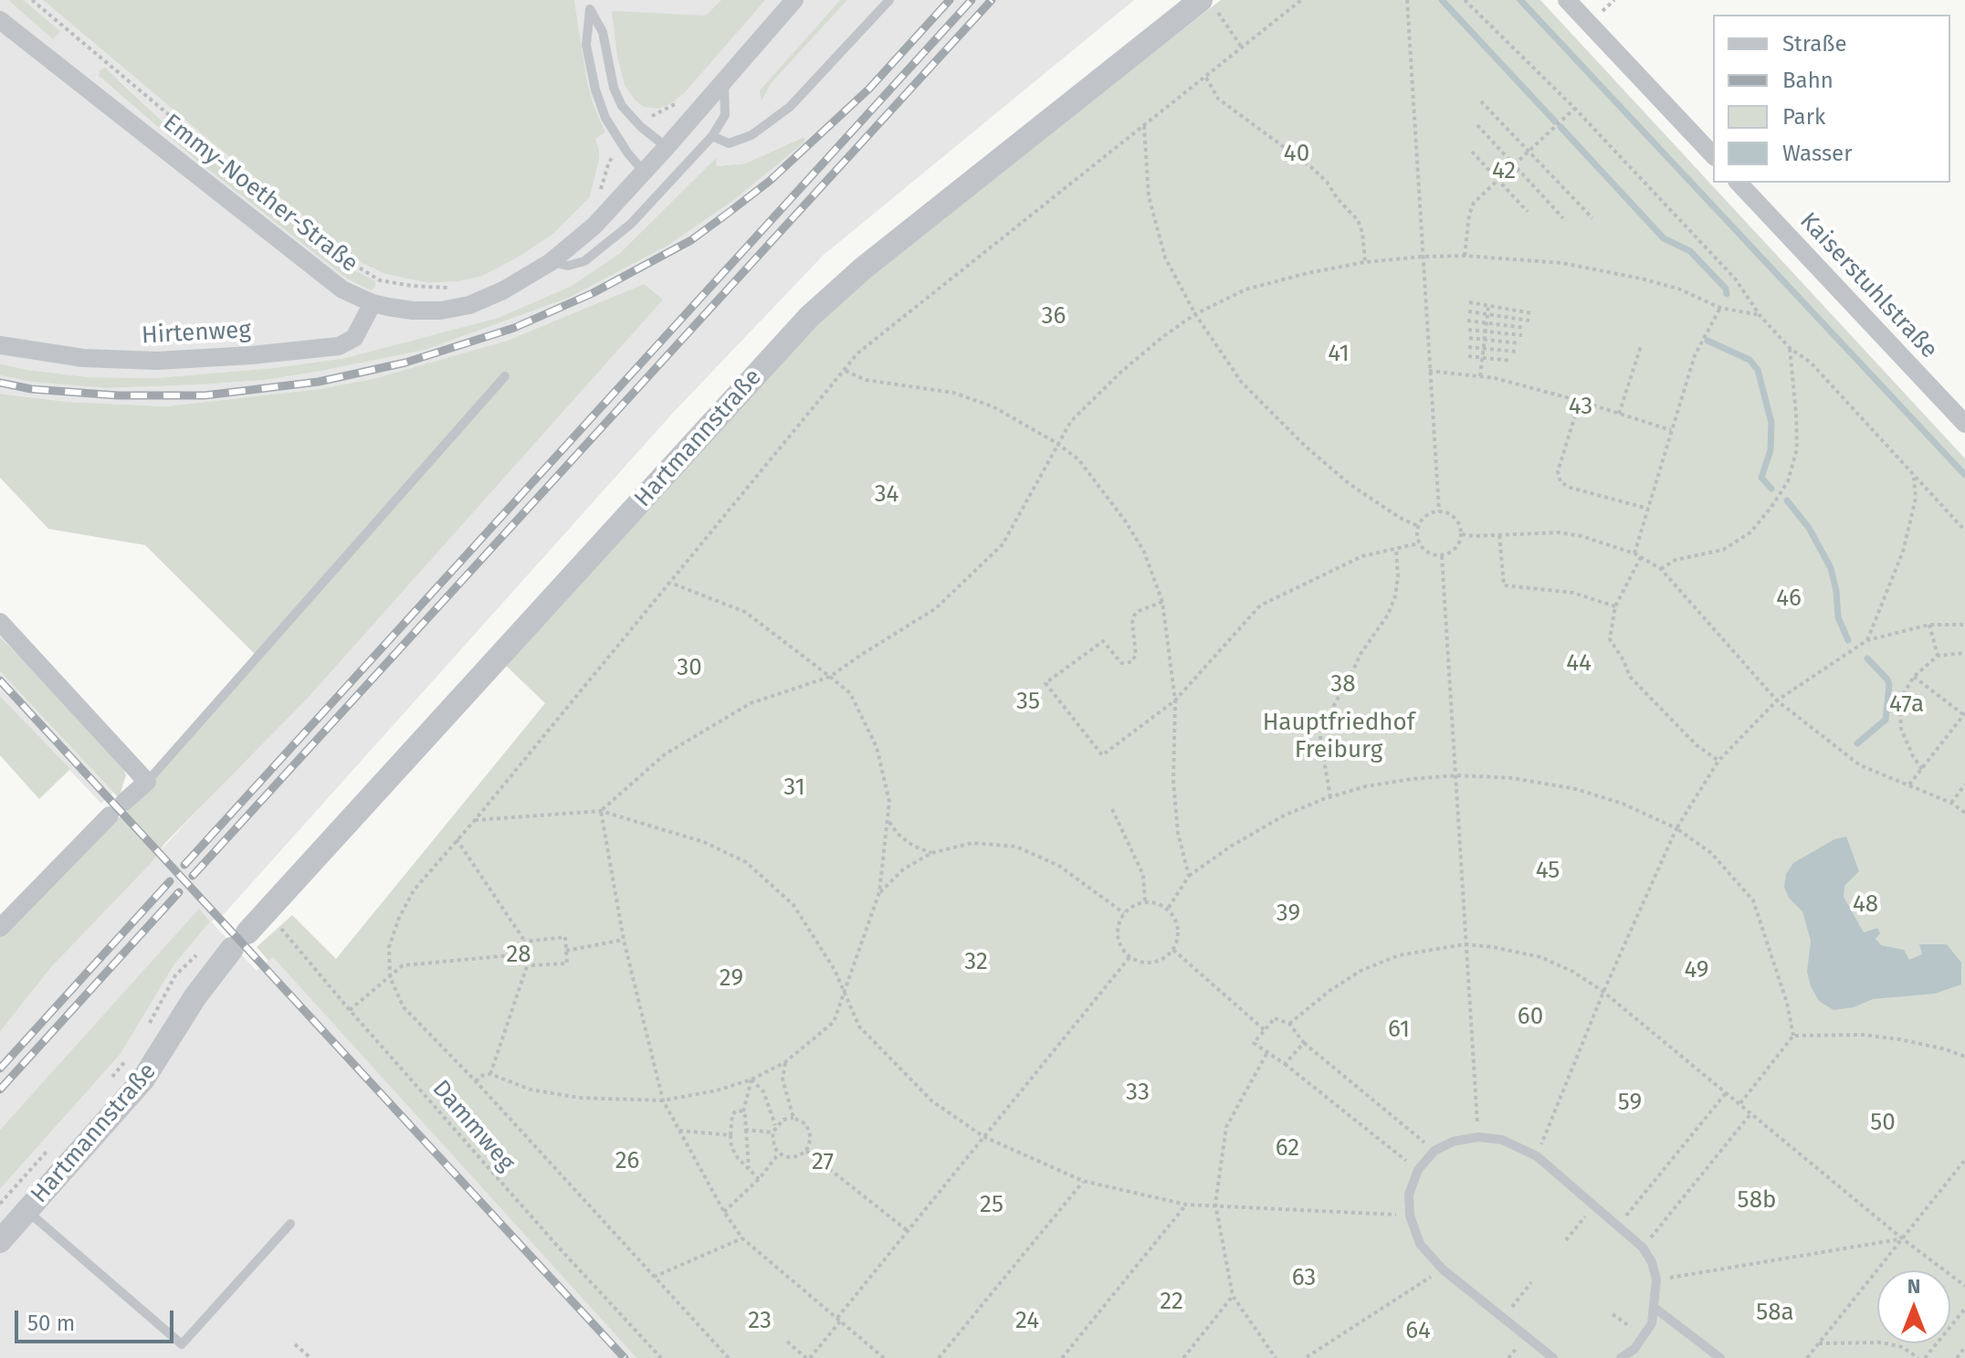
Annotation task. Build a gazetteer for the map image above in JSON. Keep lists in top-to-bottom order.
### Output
{
  "streets": {
    "street": [
      "Emmy-Noether-Straße",
      "Kaiserstuhlstraße",
      "Hirtenweg",
      "Hartmannstraße"
    ],
    "path": ["Dammweg"]
  },
  "crossings": [
    ["Emmy-Noether-Straße", "Hirtenweg"],
    ["Hartmannstraße", "Dammweg"]
  ],
  "parks": [
    "40",
    "42",
    "36",
    "41",
    "43",
    "34",
    "46",
    "44",
    "30",
    "38",
    "35",
    "47a",
    "Hauptfriedhof Freiburg",
    "31",
    "45",
    "48",
    "39",
    "28",
    "32",
    "49",
    "29",
    "60",
    "61",
    "33",
    "59",
    "50",
    "62",
    "26",
    "27",
    "58b",
    "25",
    "63",
    "22",
    "58a",
    "23",
    "24",
    "64"
  ],
  "legend": [
    "Straße",
    "Bahn",
    "Park",
    "Wasser"
  ],
  "scale_bar": "50 m",
  "north": "top"
}
